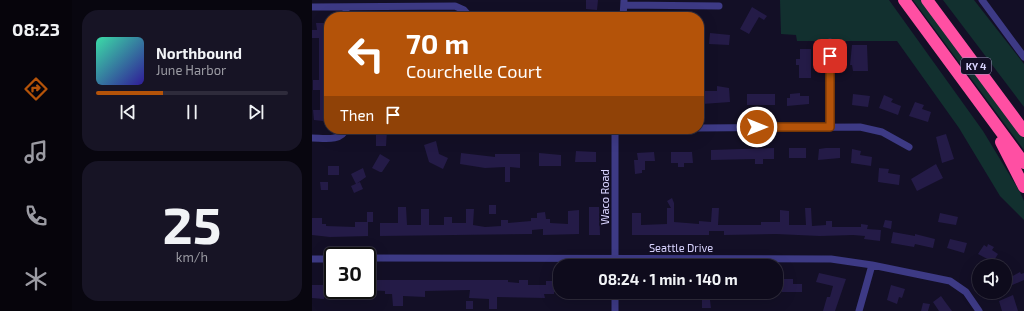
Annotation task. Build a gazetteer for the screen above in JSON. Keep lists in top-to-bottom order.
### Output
{
  "streets": {
    "highway": ["KY 4"],
    "street": ["Waco Road", "Seattle Drive"]
  },
  "crossings": [
    ["Waco Road", "Seattle Drive"]
  ],
  "page": {
    "tabs": "08:23",
    "turn": ["70 m", "Courchelle Court"],
    "song": ["Northbound", "June Harbor"],
    "then": "Then",
    "tile": ["25", "km/h"],
    "limit": "30",
    "trip": "08:24 · 1 min · 140 m"
  }
}
